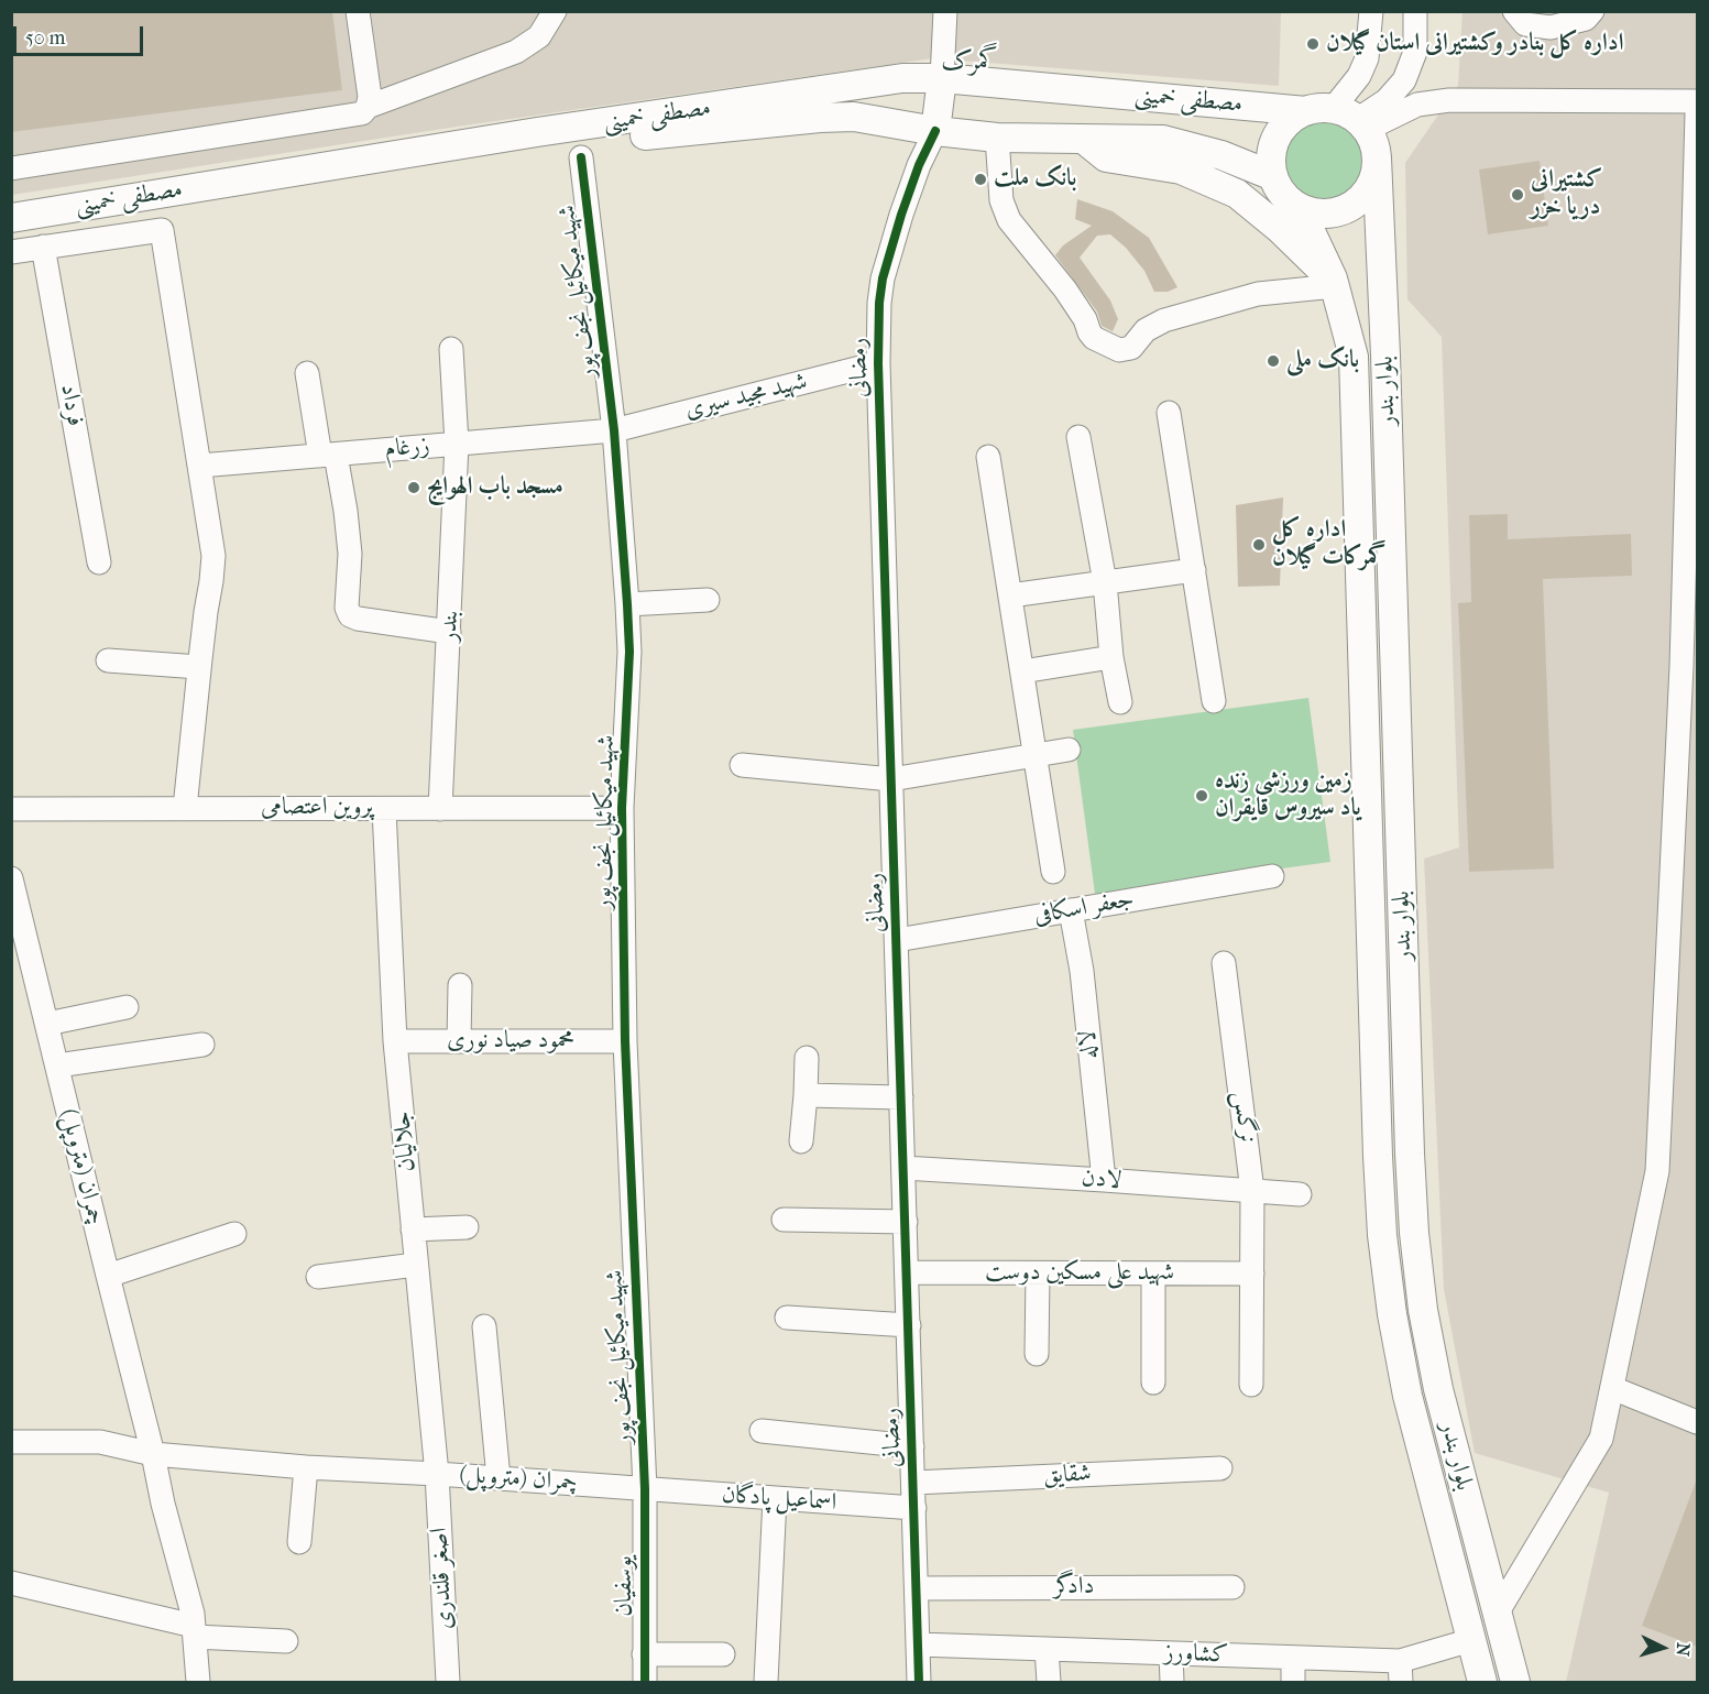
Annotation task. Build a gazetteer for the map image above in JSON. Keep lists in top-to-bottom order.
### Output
{
  "streets": {
    "main road": ["مصطفی خمینی", "بلوار بندر"],
    "street": [
      "شهید میکائیل نجف پور",
      "رمضانی",
      "شهید مجید سیری",
      "فرداد",
      "زرغام",
      "بندر",
      "پروین اعتصامی",
      "جعفر اسکافی",
      "محمود صیاد نوری",
      "لاله",
      "نرگس",
      "جلالیان",
      "چمران (متروپل)",
      "لادن",
      "شهید علی مسکین دوست",
      "شقایق",
      "اسماعیل پادگان",
      "اصغر قلندری",
      "یوسفیان",
      "دادگر",
      "کشاورز"
    ]
  },
  "crossings": [
    ["مصطفی خمینی", "رمضانی"],
    ["مصطفی خمینی", "بلوار بندر"],
    ["شهید میکائیل نجف پور", "شهید مجید سیری"],
    ["شهید میکائیل نجف پور", "زرغام"],
    ["شهید میکائیل نجف پور", "پروین اعتصامی"],
    ["شهید میکائیل نجف پور", "محمود صیاد نوری"],
    ["شهید میکائیل نجف پور", "چمران (متروپل)"],
    ["شهید میکائیل نجف پور", "اسماعیل پادگان"],
    ["شهید میکائیل نجف پور", "یوسفیان"],
    ["رمضانی", "شهید مجید سیری"],
    ["رمضانی", "جعفر اسکافی"],
    ["رمضانی", "لادن"],
    ["رمضانی", "شهید علی مسکین دوست"],
    ["رمضانی", "شقایق"],
    ["رمضانی", "اسماعیل پادگان"],
    ["رمضانی", "دادگر"],
    ["رمضانی", "کشاورز"],
    ["بلوار بندر", "کشاورز"],
    ["شهید مجید سیری", "زرغام"],
    ["زرغام", "بندر"],
    ["بندر", "پروین اعتصامی"],
    ["پروین اعتصامی", "جلالیان"],
    ["جعفر اسکافی", "لاله"],
    ["محمود صیاد نوری", "جلالیان"],
    ["لاله", "لادن"],
    ["نرگس", "لادن"],
    ["نرگس", "شهید علی مسکین دوست"],
    ["جلالیان", "چمران (متروپل)"],
    ["جلالیان", "اصغر قلندری"],
    ["چمران (متروپل)", "اسماعیل پادگان"],
    ["چمران (متروپل)", "اصغر قلندری"],
    ["چمران (متروپل)", "یوسفیان"],
    ["اسماعیل پادگان", "یوسفیان"]
  ],
  "districts": ["گمرک"],
  "places": [
    "اداره کل بنادر وکشتیرانی استان گیلان",
    "بانک ملت",
    "کشتیرانی دریا خزر",
    "بانک ملی",
    "مسجد باب الهوایج",
    "اداره کل گمرکات گیلان",
    "زمین ورزشی زنده یاد سیروس قایقران"
  ],
  "scale_bar": "50 m",
  "north": "right"
}
